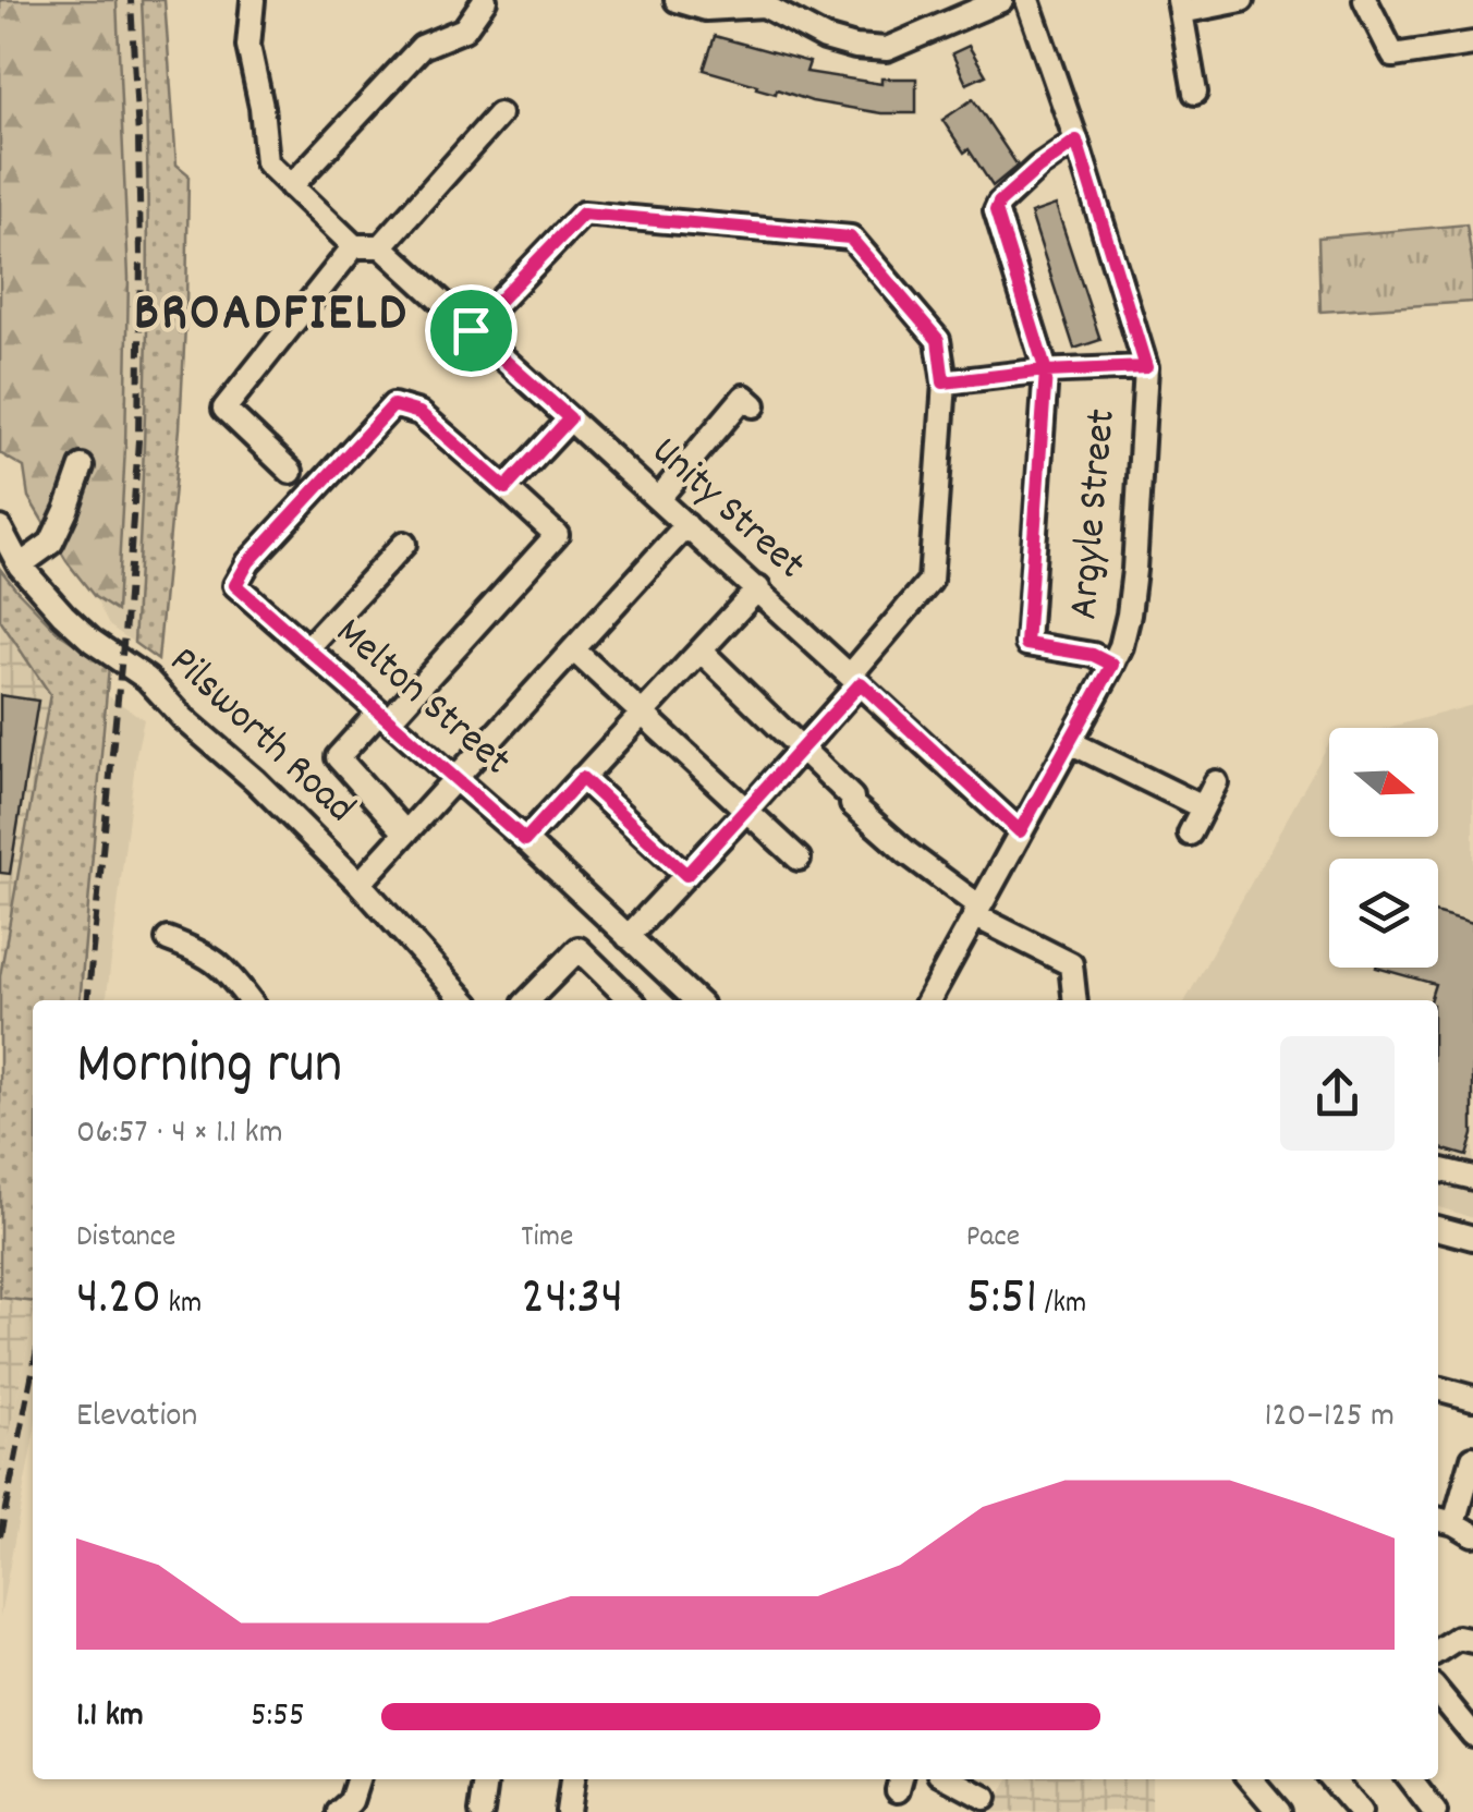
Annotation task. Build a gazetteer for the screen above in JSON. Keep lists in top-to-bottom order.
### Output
{
  "streets": {
    "street": [
      "Unity Street",
      "Argyle Street",
      "Melton Street",
      "Pilsworth Road"
    ]
  },
  "crossings": [
    ["Unity Street", "Argyle Street"]
  ],
  "districts": ["BROADFIELD"],
  "north": "right",
  "page": {
    "heading": ["Morning run", "06:57 · 4 × 1.1 km"],
    "stats": [
      ["Distance", "4.20 km"],
      ["Time", "24:34"],
      ["Pace", "5:51 /km"]
    ],
    "chart": ["Elevation", "120–125 m"],
    "list": [
      {
        "name": "1.1 km",
        "note": "5:55"
      }
    ]
  }
}
